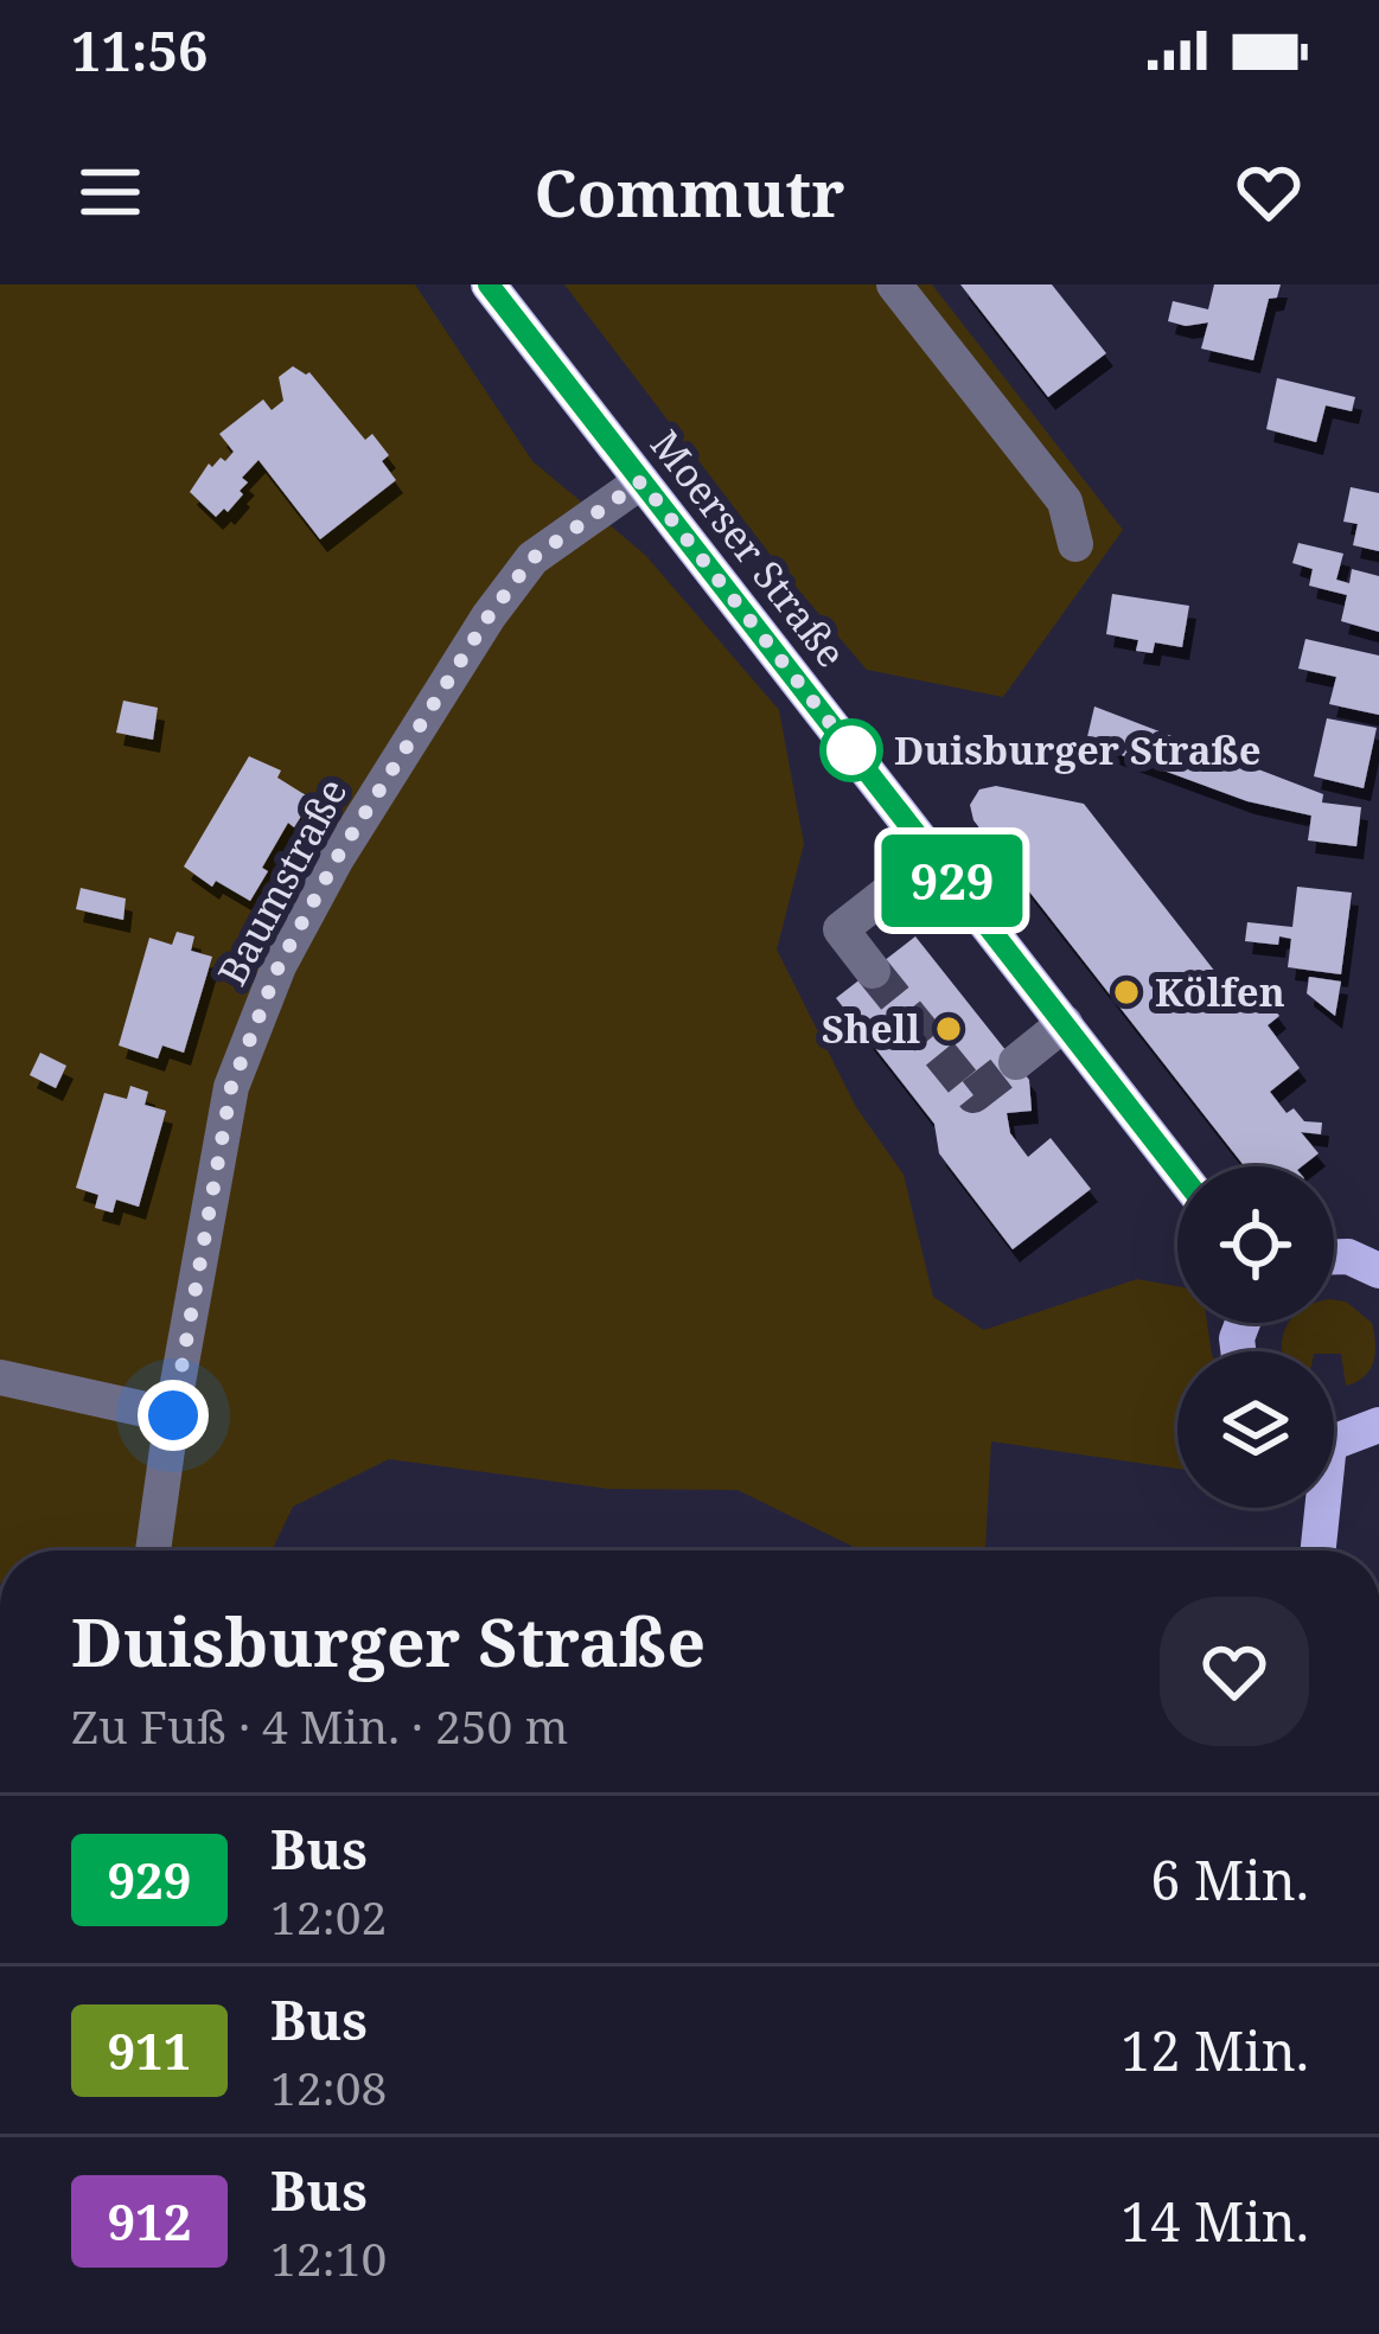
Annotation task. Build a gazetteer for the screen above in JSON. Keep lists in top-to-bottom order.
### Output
{
  "streets": {
    "main road": ["Moerser Straße"],
    "street": ["Baumstraße"]
  },
  "crossings": [
    ["Moerser Straße", "Baumstraße"]
  ],
  "places": ["Duisburger Straße", "Kölfen", "Shell"],
  "lines": ["bus line 929"],
  "page": {
    "status": "11:56",
    "header": "Commutr",
    "on_map": "929",
    "heading": ["Duisburger Straße", "Zu Fuß · 4 Min. · 250 m"],
    "list": [
      {
        "mark": "929",
        "name": "Bus",
        "note": "12:02",
        "value": "6 Min."
      },
      {
        "mark": "911",
        "name": "Bus",
        "note": "12:08",
        "value": "12 Min."
      },
      {
        "mark": "912",
        "name": "Bus",
        "note": "12:10",
        "value": "14 Min."
      }
    ]
  }
}
